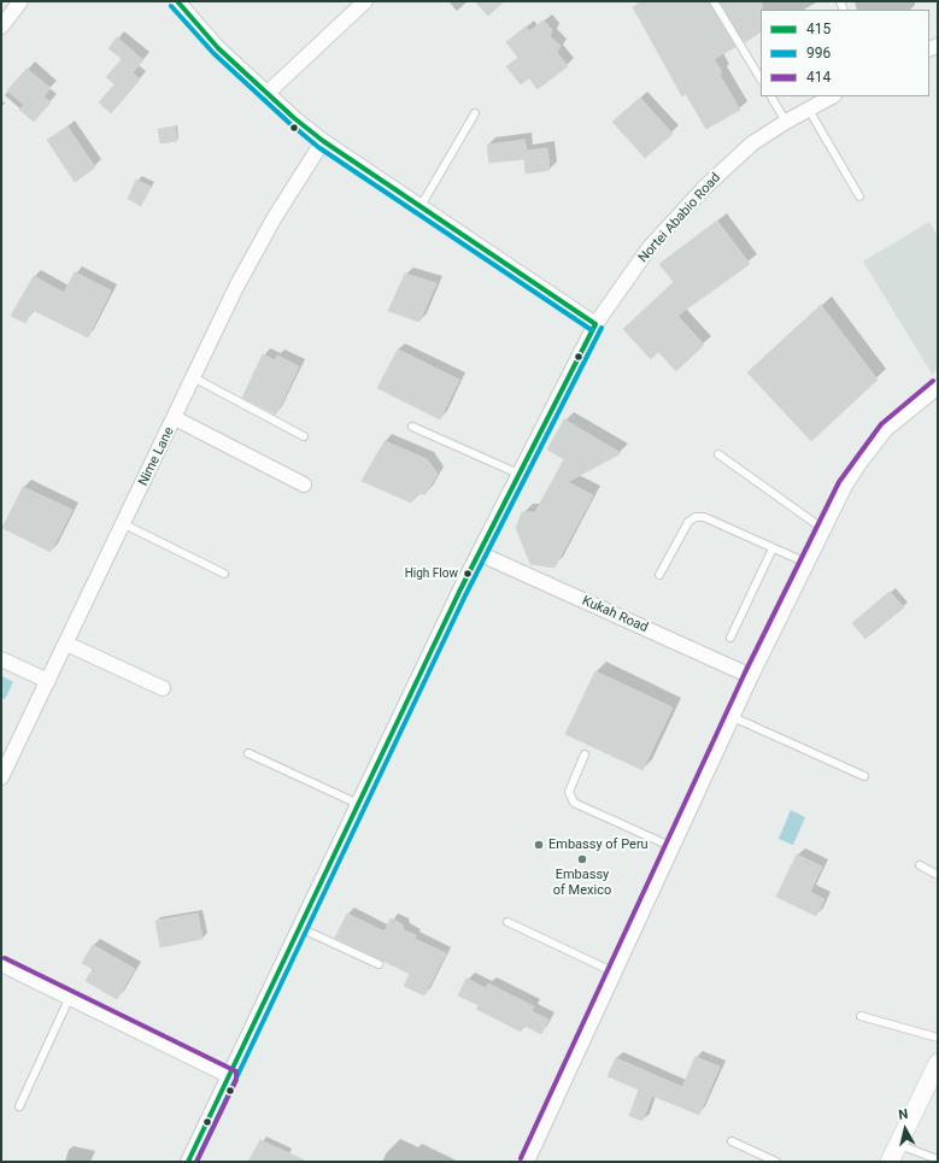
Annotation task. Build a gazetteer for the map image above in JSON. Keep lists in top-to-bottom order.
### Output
{
  "streets": {
    "street": ["Nortei Ababio Road", "Nime Lane", "Kukah Road"]
  },
  "crossings": [
    ["Nortei Ababio Road", "Kukah Road"]
  ],
  "places": ["High Flow", "Embassy of Peru", "Embassy of Mexico"],
  "lines": ["transit line 415", "transit line 996", "transit line 414"],
  "legend": ["415", "996", "414"],
  "north": "top"
}
